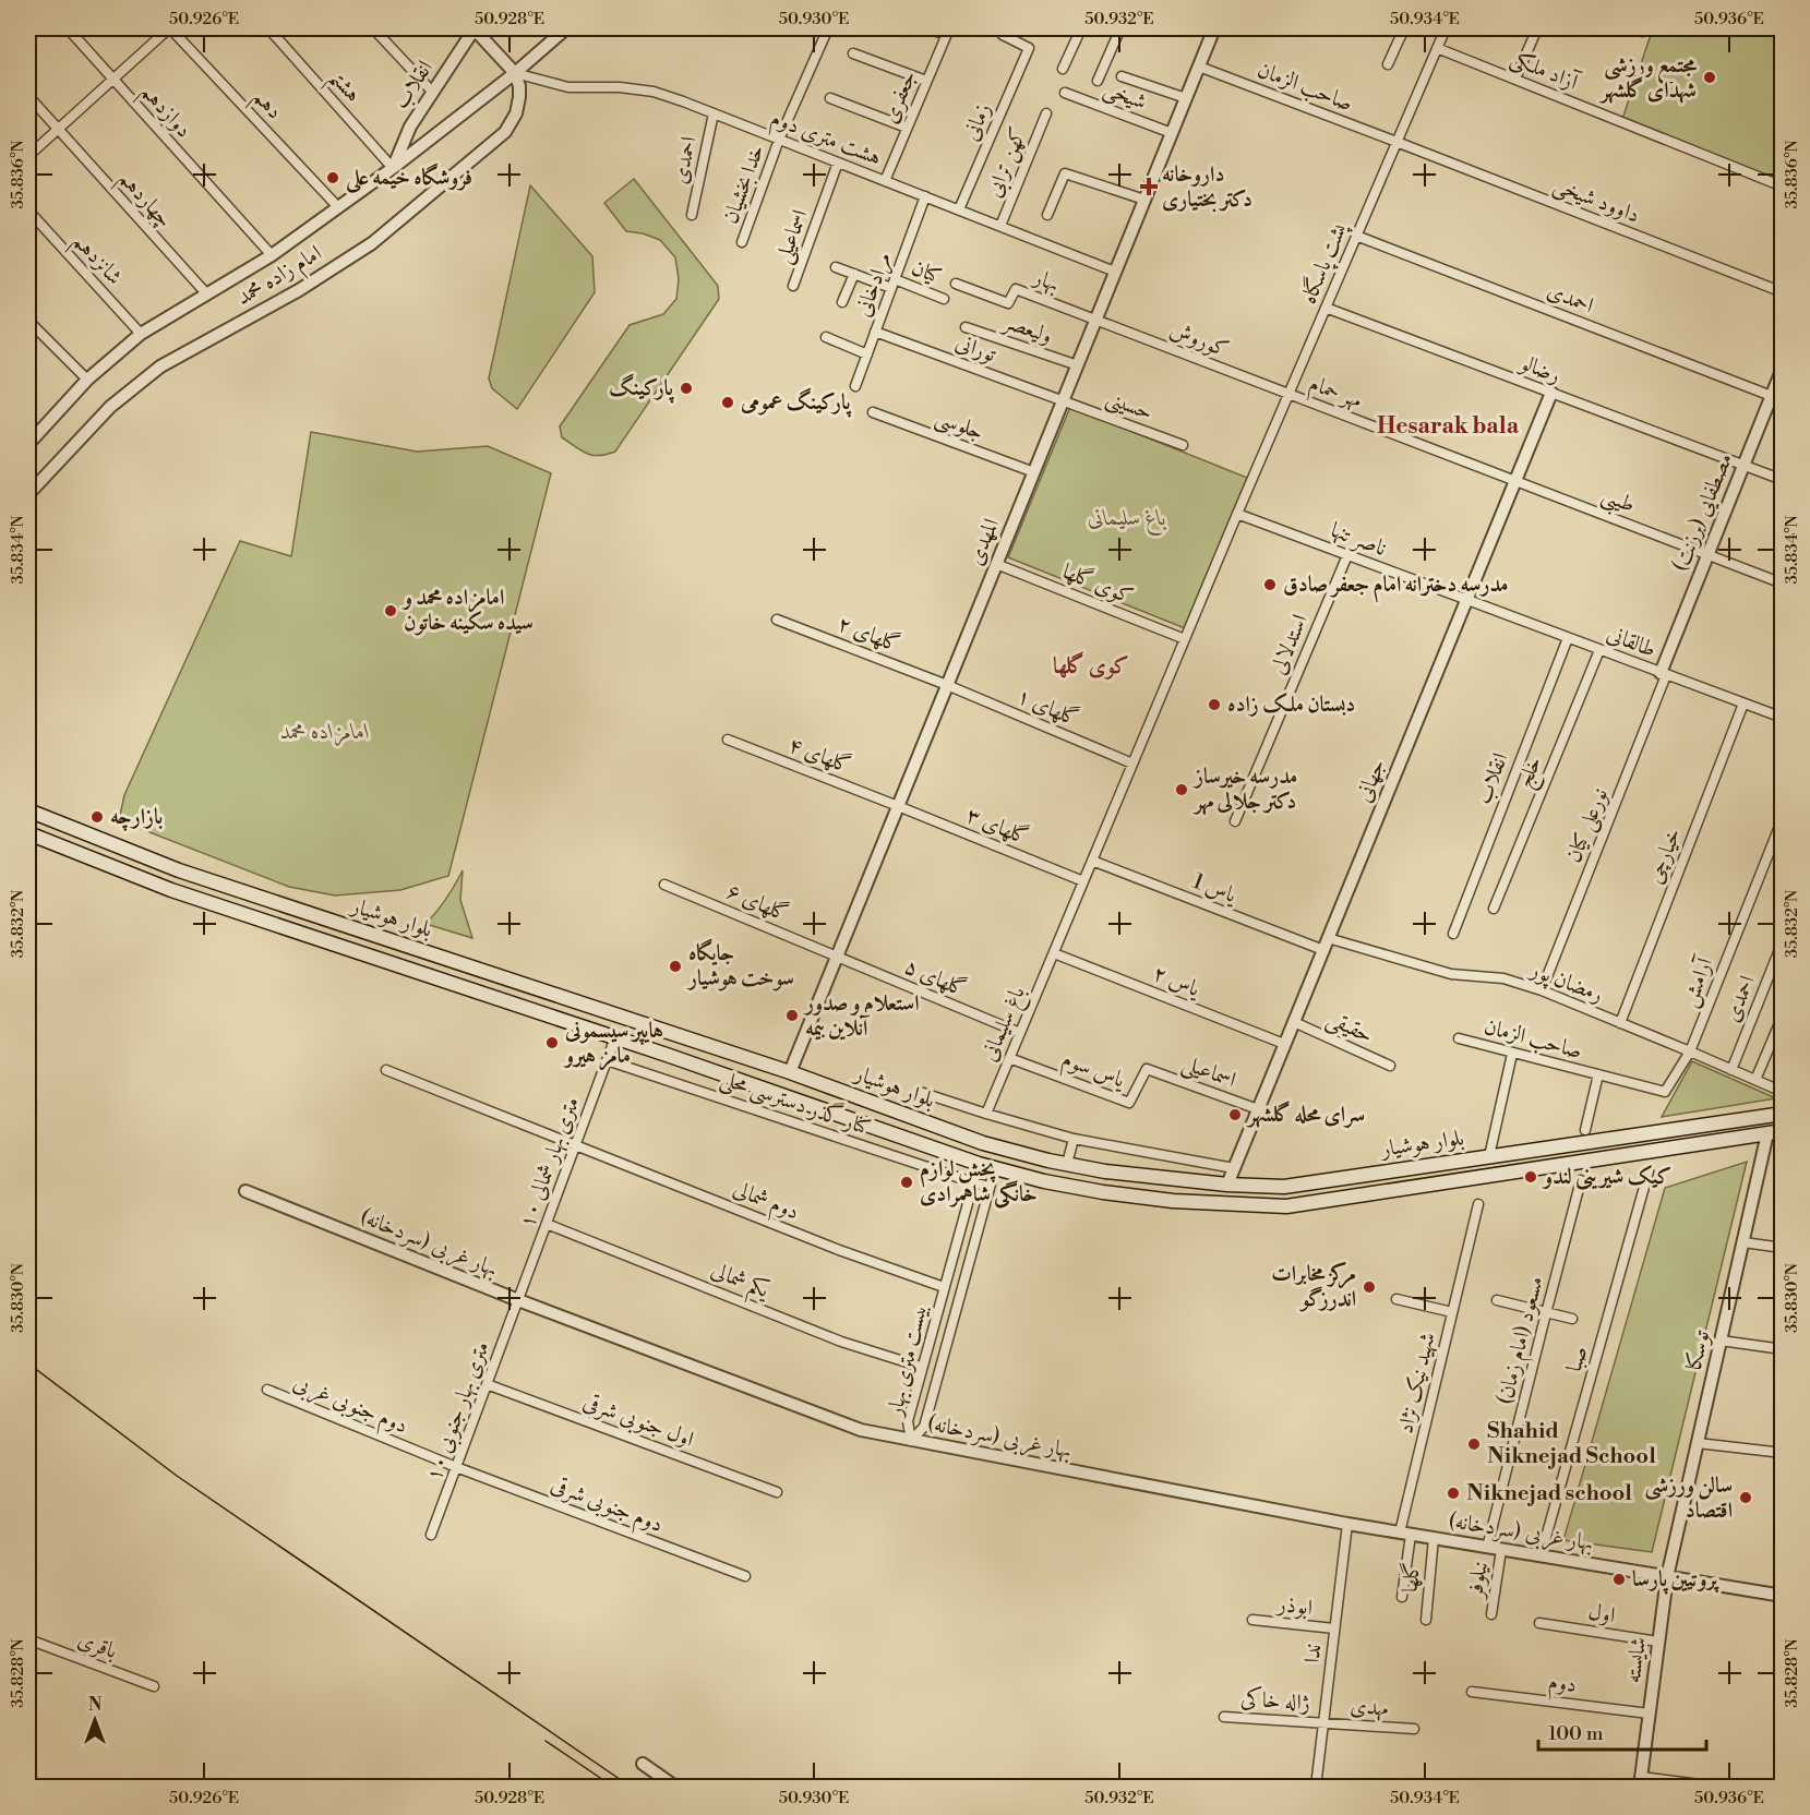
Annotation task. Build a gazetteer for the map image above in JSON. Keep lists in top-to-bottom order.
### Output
{
  "streets": {
    "main road": ["بلوار هوشیار"],
    "street": [
      "آزاد ملکی",
      "انقلاب",
      "هشتم",
      "صاحب الزمان",
      "شیخی",
      "جعفری",
      "دهم",
      "دوازدهم",
      "زمانی",
      "هشت متری دوم",
      "احمدی",
      "کهن ترابی",
      "خدا بخشیان",
      "چهاردهم",
      "داوود شیخی",
      "اسماعیلی",
      "شانزدهم",
      "پشت پاسگاه",
      "کیان",
      "امام زاده محمد",
      "بهار",
      "مرادخانی",
      "ولیعصر",
      "کوروش",
      "تورانی",
      "رضالو",
      "مهر حمام",
      "حسینی",
      "جلوسی",
      "طیبی",
      "مصطفایی (برزنت)",
      "ناصر تنها",
      "المهدی",
      "کوی گلها",
      "گلهای ۲",
      "طالقانی",
      "استدلالی",
      "گلهای ۱",
      "گلهای ۴",
      "خلج",
      "جهانی",
      "نورعلی کیان",
      "گلهای ۳",
      "خیارچی",
      "یاس 1",
      "گلهای ۶",
      "گلهای ۵",
      "یاس ۲",
      "رمضان پور",
      "آرامش",
      "باغ سلیمانی",
      "حقیقی",
      "یاس سوم",
      "کنار گذر دسترسی محلی",
      "۱۰ متری بهار شمالی",
      "دوم شمالی",
      "بهار غربی (سردخانه)",
      "یکم شمالی",
      "مسعود (امام زمان)",
      "توسکا",
      "صبا",
      "بیست متری بهار",
      "شهید نیک نژاد",
      "دوم جنوبی غربی",
      "۱۰ متری بهار جنوبی",
      "اول جنوبی شرقی",
      "دوم جنوبی شرقی",
      "گلها",
      "نیلوفر",
      "ابوذر",
      "اول",
      "باقری",
      "ندا",
      "شایسته",
      "دوم",
      "ژاله خاکی",
      "مهدی"
    ]
  },
  "crossings": [
    ["آزاد ملکی", "پشت پاسگاه"],
    ["انقلاب", "هشتم"],
    ["انقلاب", "امام زاده محمد"],
    ["انقلاب", "طالقانی"],
    ["هشتم", "امام زاده محمد"],
    ["صاحب الزمان", "داوود شیخی"],
    ["صاحب الزمان", "پشت پاسگاه"],
    ["صاحب الزمان", "المهدی"],
    ["صاحب الزمان", "رمضان پور"],
    ["صاحب الزمان", "آرامش"],
    ["شیخی", "المهدی"],
    ["جعفری", "هشت متری دوم"],
    ["دهم", "امام زاده محمد"],
    ["دوازدهم", "امام زاده محمد"],
    ["زمانی", "هشت متری دوم"],
    ["هشت متری دوم", "احمدی"],
    ["هشت متری دوم", "کهن ترابی"],
    ["هشت متری دوم", "خدا بخشیان"],
    ["هشت متری دوم", "اسماعیلی"],
    ["هشت متری دوم", "امام زاده محمد"],
    ["هشت متری دوم", "مرادخانی"],
    ["هشت متری دوم", "المهدی"],
    ["احمدی", "پشت پاسگاه"],
    ["احمدی", "مصطفایی (برزنت)"],
    ["احمدی", "رمضان پور"],
    ["چهاردهم", "امام زاده محمد"],
    ["داوود شیخی", "پشت پاسگاه"],
    ["اسماعیلی", "جهانی"],
    ["اسماعیلی", "یاس سوم"],
    ["شانزدهم", "امام زاده محمد"],
    ["پشت پاسگاه", "کوروش"],
    ["پشت پاسگاه", "رضالو"],
    ["پشت پاسگاه", "مهر حمام"],
    ["پشت پاسگاه", "ناصر تنها"],
    ["پشت پاسگاه", "باغ سلیمانی"],
    ["کیان", "مرادخانی"],
    ["بهار", "کوروش"],
    ["بهار", "المهدی"],
    ["مرادخانی", "تورانی"],
    ["ولیعصر", "المهدی"],
    ["کوروش", "مهر حمام"],
    ["کوروش", "المهدی"],
    ["تورانی", "حسینی"],
    ["تورانی", "المهدی"],
    ["رضالو", "مصطفایی (برزنت)"],
    ["رضالو", "جهانی"],
    ["مهر حمام", "طیبی"],
    ["مهر حمام", "جهانی"],
    ["حسینی", "المهدی"],
    ["جلوسی", "المهدی"],
    ["طیبی", "مصطفایی (برزنت)"],
    ["طیبی", "جهانی"],
    ["مصطفایی (برزنت)", "طالقانی"],
    ["مصطفایی (برزنت)", "نورعلی کیان"],
    ["ناصر تنها", "طالقانی"],
    ["ناصر تنها", "استدلالی"],
    ["ناصر تنها", "جهانی"],
    ["ناصر تنها", "باغ سلیمانی"],
    ["المهدی", "کوی گلها"],
    ["المهدی", "گلهای ۲"],
    ["المهدی", "گلهای ۱"],
    ["المهدی", "گلهای ۴"],
    ["المهدی", "گلهای ۳"],
    ["المهدی", "گلهای ۶"],
    ["المهدی", "بلوار هوشیار"],
    ["المهدی", "گلهای ۵"],
    ["کوی گلها", "باغ سلیمانی"],
    ["گلهای ۲", "گلهای ۱"],
    ["طالقانی", "خلج"],
    ["طالقانی", "جهانی"],
    ["طالقانی", "نورعلی کیان"],
    ["طالقانی", "خیارچی"],
    ["گلهای ۱", "باغ سلیمانی"],
    ["گلهای ۴", "گلهای ۳"],
    ["جهانی", "یاس 1"],
    ["جهانی", "بلوار هوشیار"],
    ["جهانی", "یاس ۲"],
    ["جهانی", "رمضان پور"],
    ["جهانی", "حقیقی"],
    ["نورعلی کیان", "رمضان پور"],
    ["گلهای ۳", "باغ سلیمانی"],
    ["خیارچی", "رمضان پور"],
    ["یاس 1", "باغ سلیمانی"],
    ["گلهای ۶", "گلهای ۵"],
    ["بلوار هوشیار", "۱۰ متری بهار شمالی"],
    ["بلوار هوشیار", "توسکا"],
    ["بلوار هوشیار", "بیست متری بهار"],
    ["گلهای ۵", "باغ سلیمانی"],
    ["یاس ۲", "باغ سلیمانی"],
    ["رمضان پور", "آرامش"],
    ["باغ سلیمانی", "یاس سوم"],
    ["کنار گذر دسترسی محلی", "۱۰ متری بهار شمالی"],
    ["کنار گذر دسترسی محلی", "بیست متری بهار"],
    ["۱۰ متری بهار شمالی", "دوم شمالی"],
    ["۱۰ متری بهار شمالی", "بهار غربی (سردخانه)"],
    ["۱۰ متری بهار شمالی", "یکم شمالی"],
    ["۱۰ متری بهار شمالی", "۱۰ متری بهار جنوبی"],
    ["دوم شمالی", "بیست متری بهار"],
    ["بهار غربی (سردخانه)", "مسعود (امام زمان)"],
    ["بهار غربی (سردخانه)", "توسکا"],
    ["بهار غربی (سردخانه)", "صبا"],
    ["بهار غربی (سردخانه)", "بیست متری بهار"],
    ["بهار غربی (سردخانه)", "شهید نیک نژاد"],
    ["بهار غربی (سردخانه)", "۱۰ متری بهار جنوبی"],
    ["بهار غربی (سردخانه)", "گلها"],
    ["بهار غربی (سردخانه)", "نیلوفر"],
    ["بهار غربی (سردخانه)", "ندا"],
    ["بهار غربی (سردخانه)", "شایسته"],
    ["یکم شمالی", "بیست متری بهار"],
    ["توسکا", "شایسته"],
    ["دوم جنوبی غربی", "۱۰ متری بهار جنوبی"],
    ["دوم جنوبی غربی", "دوم جنوبی شرقی"],
    ["۱۰ متری بهار جنوبی", "اول جنوبی شرقی"],
    ["۱۰ متری بهار جنوبی", "دوم جنوبی شرقی"],
    ["ابوذر", "ندا"],
    ["اول", "شایسته"],
    ["ندا", "ژاله خاکی"],
    ["ندا", "مهدی"],
    ["شایسته", "دوم"],
    ["ژاله خاکی", "مهدی"]
  ],
  "districts": ["Hesarak bala", "کوی گلها"],
  "parks": ["باغ سلیمانی", "امامزاده محمد"],
  "places": {
    "other": [
      "مجتمع ورزشی شهدای گلشهر",
      "فروشگاه خیمه علی",
      "پارکینگ",
      "پارکینگ عمومی",
      "مدرسه دخترانه امام جعفر صادق",
      "امامزاده محمد و سیده سکینه خاتون",
      "دبستان ملک زاده",
      "مدرسه خیرساز دکتر جلالی مهر",
      "بازارچه",
      "جایگاه سوخت هوشیار",
      "استعلام و صدور آنلاین بیمه",
      "هایپر سیسمونی مامز هیرو",
      "سرای محله گلشهر",
      "کیک شیرینی لندو",
      "پخش لوازم خانگی شاهمرادی",
      "مرکز مخابرات اندرزگو",
      "Shahid Niknejad School",
      "Niknejad school",
      "سالن ورزشی اقتصاد",
      "پروتیین پارسا"
    ],
    "health": ["داروخانه دکتر بختیاری"]
  },
  "scale_bar": "100 m",
  "north": "top",
  "coordinates": [
    "50.926°E",
    "50.928°E",
    "50.930°E",
    "50.932°E",
    "50.934°E",
    "50.936°E",
    "35.836°N",
    "35.834°N",
    "35.832°N",
    "35.830°N",
    "35.828°N"
  ]
}
